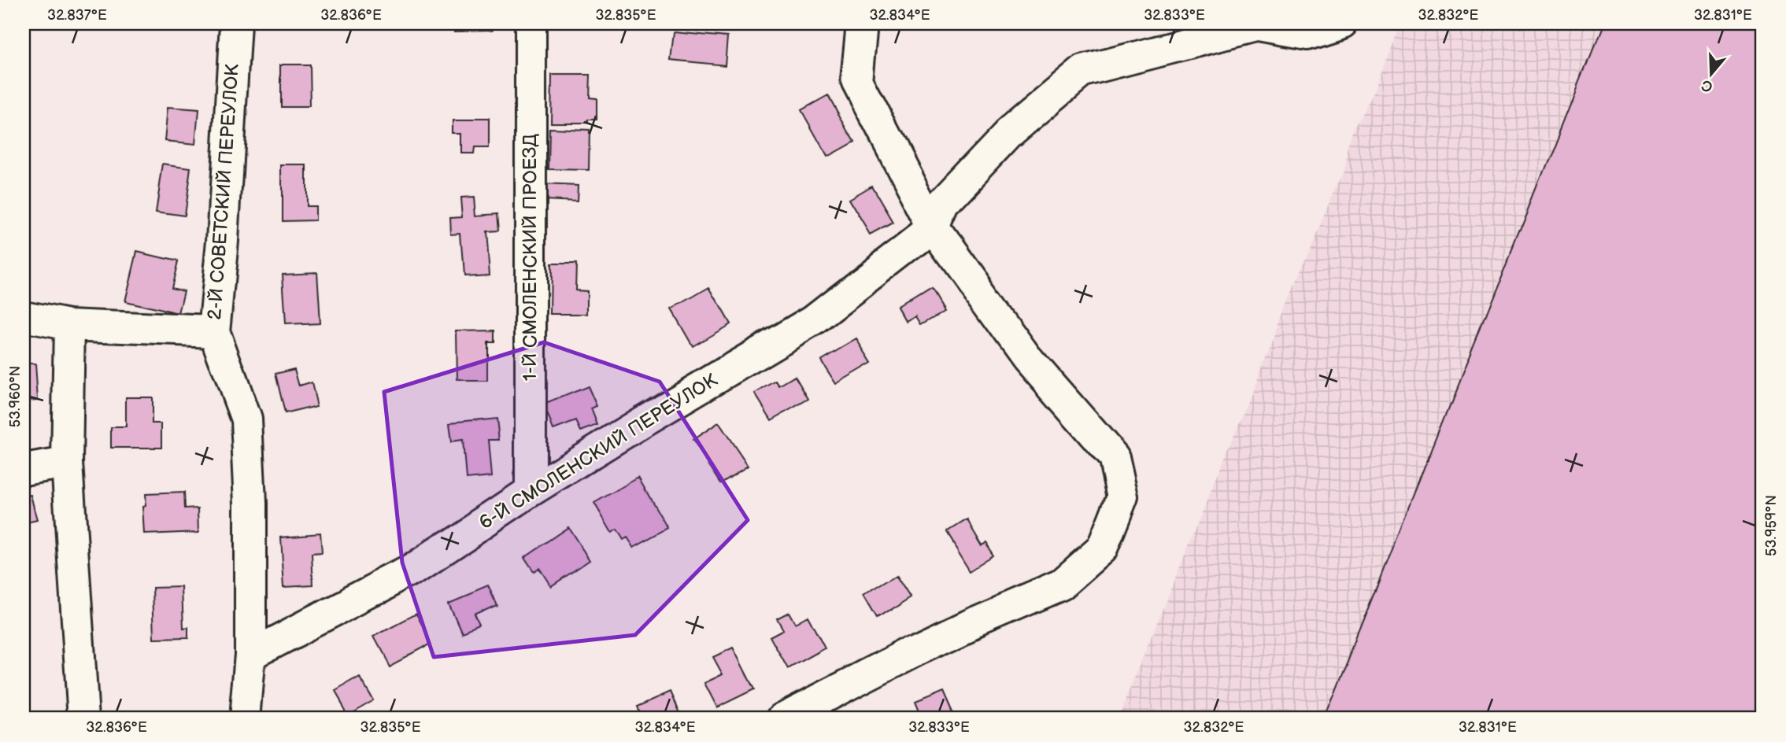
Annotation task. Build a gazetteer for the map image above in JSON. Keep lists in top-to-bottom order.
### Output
{
  "streets": {
    "street": ["2-Й СОВЕТСКИЙ ПЕРЕУЛОК", "1-Й СМОЛЕНСКИЙ ПРОЕЗД", "6-Й СМОЛЕНСКИЙ ПЕРЕУЛОК"]
  },
  "crossings": [
    ["2-Й СОВЕТСКИЙ ПЕРЕУЛОК", "6-Й СМОЛЕНСКИЙ ПЕРЕУЛОК"],
    ["1-Й СМОЛЕНСКИЙ ПРОЕЗД", "6-Й СМОЛЕНСКИЙ ПЕРЕУЛОК"]
  ],
  "north": "bottom",
  "coordinates": [
    "32.837°E",
    "32.836°E",
    "32.835°E",
    "32.834°E",
    "32.833°E",
    "32.832°E",
    "32.831°E",
    "53.960°N",
    "53.959°N"
  ]
}
